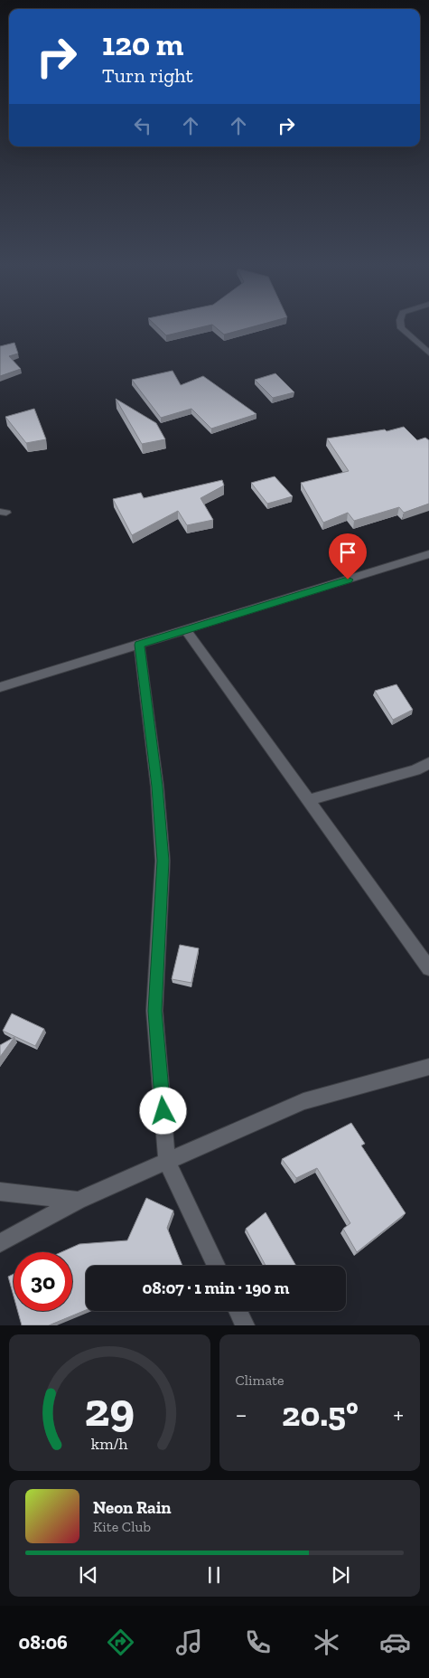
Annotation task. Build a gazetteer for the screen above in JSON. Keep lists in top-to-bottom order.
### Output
{
  "page": {
    "turn": ["120 m", "Turn right"],
    "limit": "30",
    "trip": "08:07 · 1 min · 190 m",
    "tile": "Climate",
    "heat": ["−", "20.5°", "+"],
    "song": ["Neon Rain", "Kite Club"],
    "tabs": "08:06",
    "gauge": ["29", "km/h"]
  }
}
